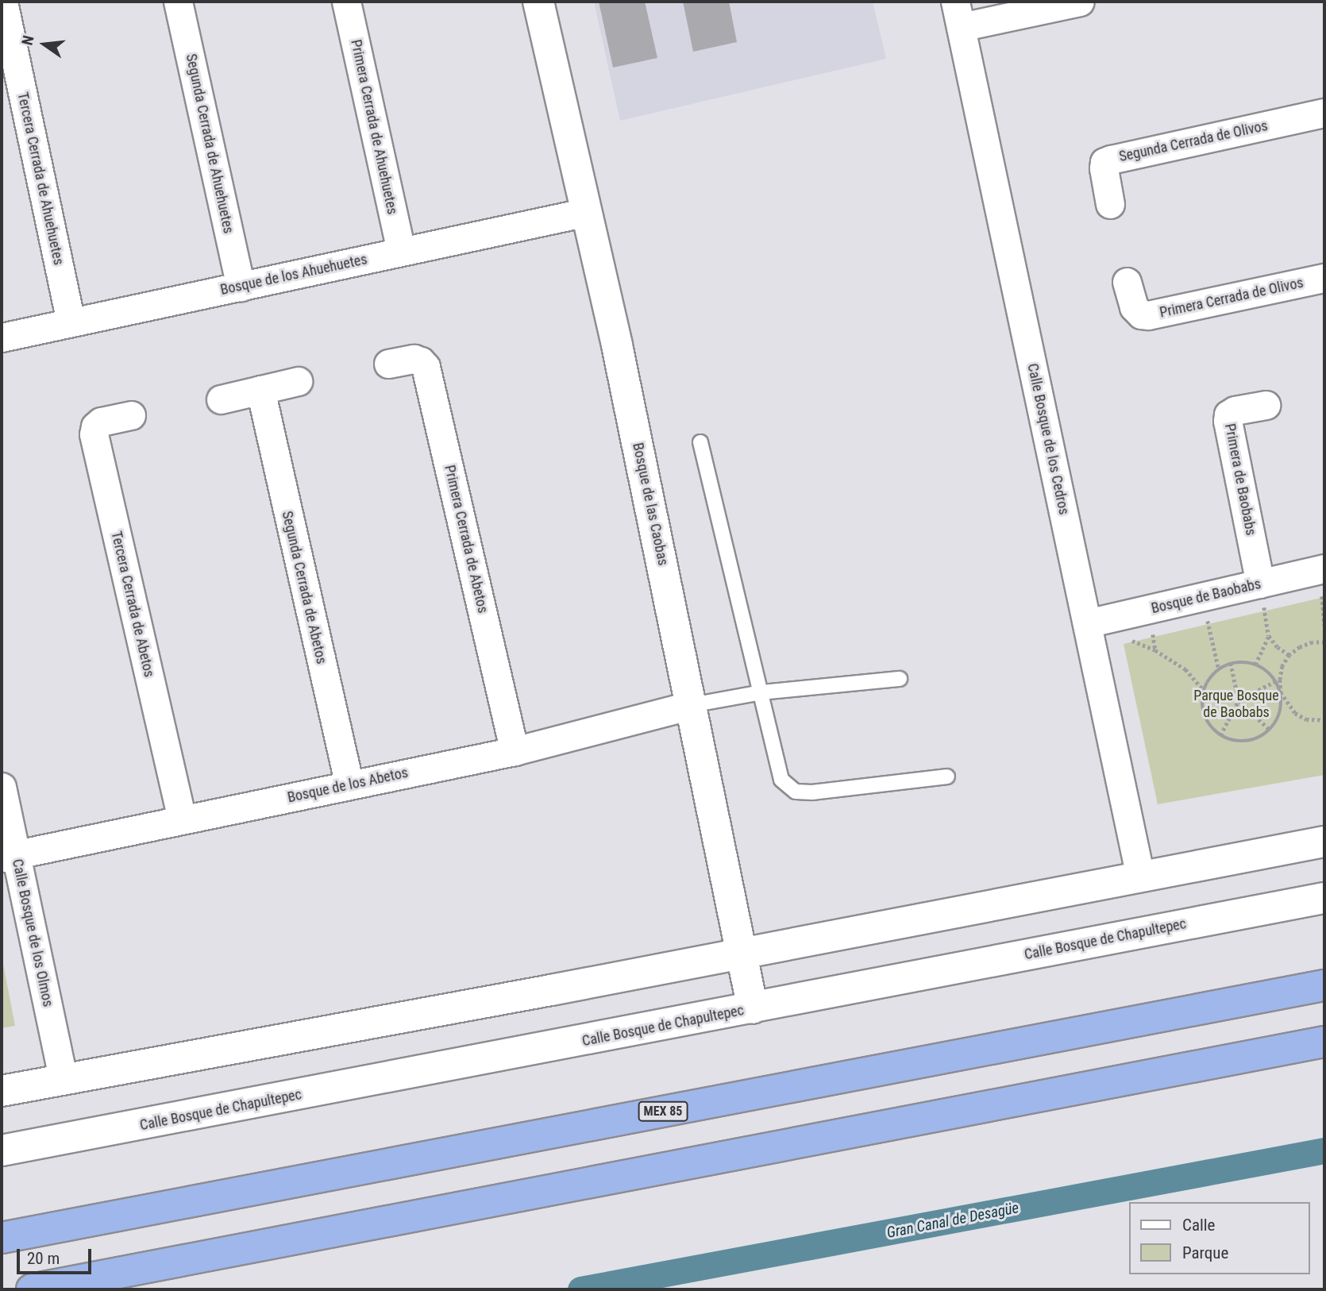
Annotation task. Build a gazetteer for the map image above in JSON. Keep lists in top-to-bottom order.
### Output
{
  "streets": {
    "highway": ["MEX 85"],
    "main road": ["Bosque de las Caobas", "Calle Bosque de Chapultepec"],
    "street": [
      "Primera Cerrada de Ahuehuetes",
      "Segunda Cerrada de Olivos",
      "Segunda Cerrada de Ahuehuetes",
      "Tercera Cerrada de Ahuehuetes",
      "Bosque de los Ahuehuetes",
      "Primera Cerrada de Olivos",
      "Calle Bosque de los Cedros",
      "Primera de Baobabs",
      "Primera Cerrada de Abetos",
      "Segunda Cerrada de Abetos",
      "Bosque de Baobabs",
      "Tercera Cerrada de Abetos",
      "Bosque de los Abetos",
      "Calle Bosque de los Olmos"
    ]
  },
  "crossings": [
    ["Primera Cerrada de Ahuehuetes", "Bosque de los Ahuehuetes"],
    ["Segunda Cerrada de Ahuehuetes", "Bosque de los Ahuehuetes"],
    ["Tercera Cerrada de Ahuehuetes", "Bosque de los Ahuehuetes"],
    ["Bosque de los Ahuehuetes", "Bosque de las Caobas"],
    ["Calle Bosque de los Cedros", "Bosque de Baobabs"],
    ["Primera de Baobabs", "Bosque de Baobabs"],
    ["Bosque de las Caobas", "Bosque de los Abetos"],
    ["Bosque de las Caobas", "Calle Bosque de Chapultepec"],
    ["Primera Cerrada de Abetos", "Bosque de los Abetos"],
    ["Segunda Cerrada de Abetos", "Bosque de los Abetos"],
    ["Tercera Cerrada de Abetos", "Bosque de los Abetos"],
    ["Bosque de los Abetos", "Calle Bosque de los Olmos"]
  ],
  "water": ["Gran Canal de Desagüe"],
  "parks": ["Parque Bosque de Baobabs"],
  "legend": ["Calle", "Parque"],
  "scale_bar": "20 m",
  "north": "left"
}
